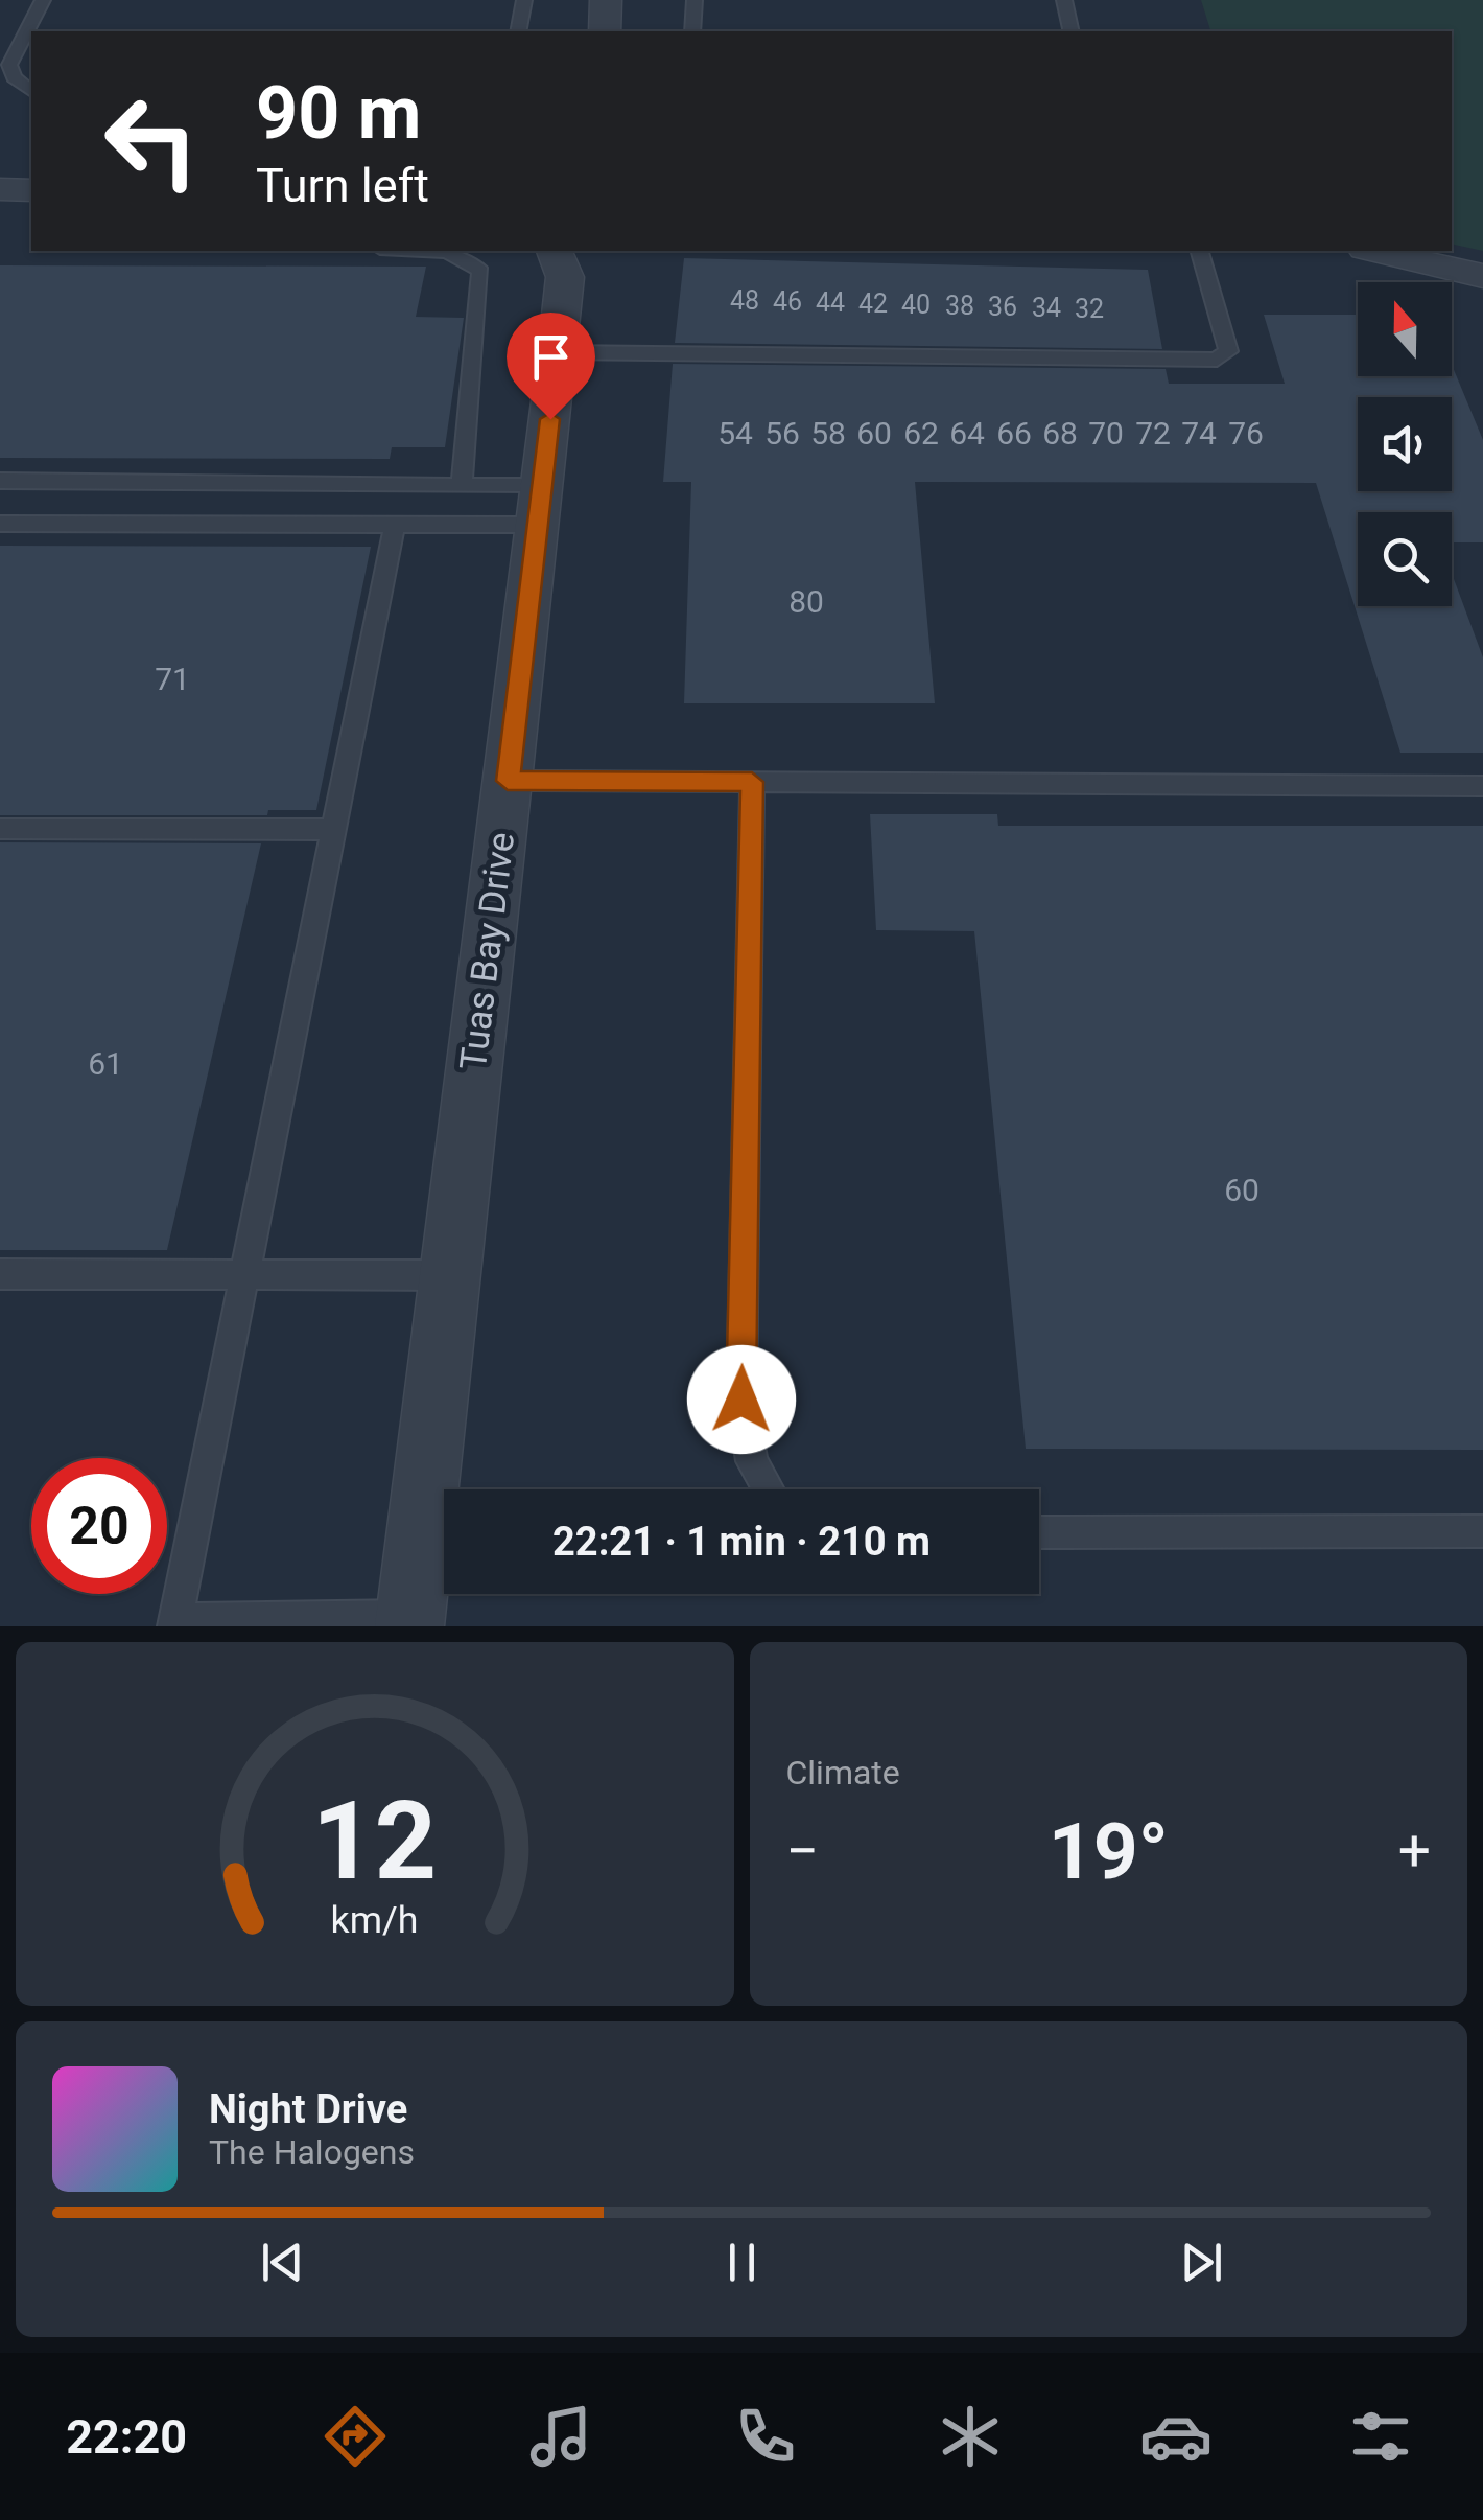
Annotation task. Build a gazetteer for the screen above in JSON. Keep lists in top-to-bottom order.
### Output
{
  "streets": {
    "street": ["Tuas Bay Drive"]
  },
  "house_numbers": [
    "48",
    "46",
    "44",
    "42",
    "40",
    "38",
    "36",
    "34",
    "32",
    "54",
    "56",
    "58",
    "60",
    "62",
    "64",
    "66",
    "68",
    "70",
    "72",
    "74",
    "76",
    "80",
    "71",
    "61",
    "60"
  ],
  "north": "top",
  "page": {
    "turn": ["90 m", "Turn left"],
    "limit": "20",
    "trip": "22:21 · 1 min · 210 m",
    "tile": "Climate",
    "heat": ["−", "19°", "+"],
    "song": ["Night Drive", "The Halogens"],
    "tabs": "22:20",
    "gauge": ["12", "km/h"]
  }
}
